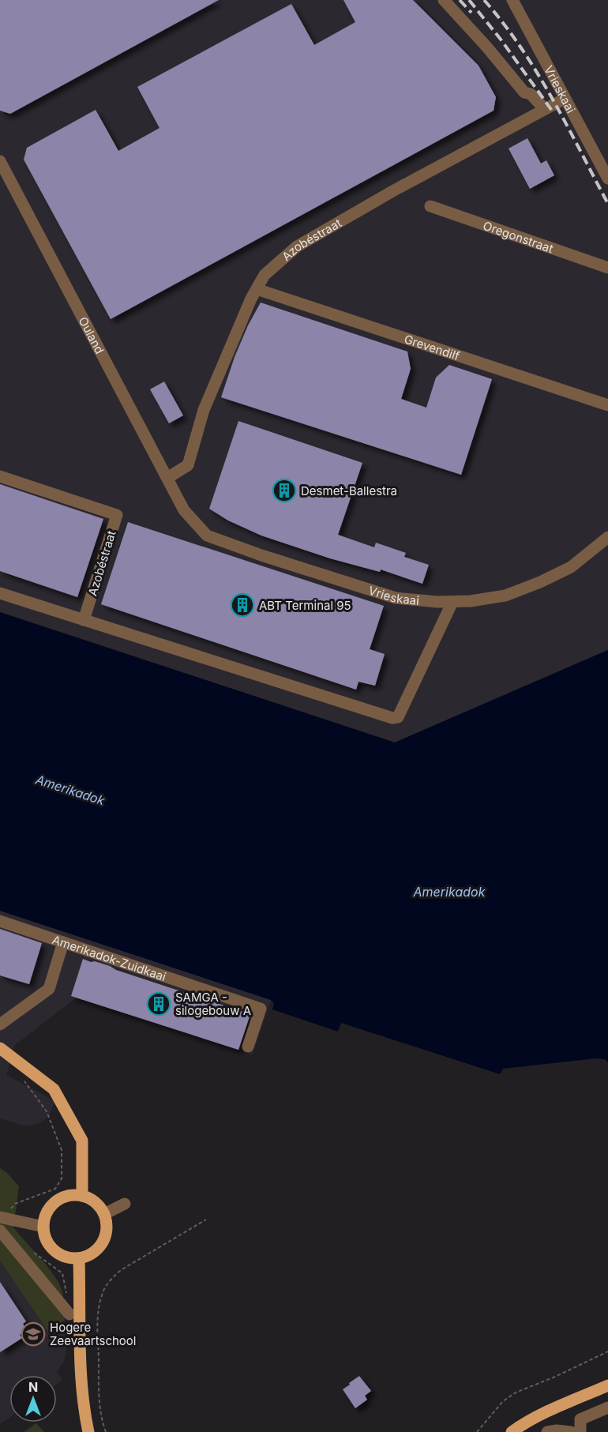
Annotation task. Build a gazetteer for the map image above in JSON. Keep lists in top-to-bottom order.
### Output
{
  "streets": {
    "street": [
      "Vrieskaai",
      "Oregonstraat",
      "Azobéstraat",
      "Ouland",
      "Grevendilf",
      "Amerikadok-Zuidkaai"
    ]
  },
  "crossings": [
    ["Vrieskaai", "Azobéstraat"],
    ["Vrieskaai", "Ouland"],
    ["Azobéstraat", "Ouland"],
    ["Azobéstraat", "Grevendilf"]
  ],
  "water": ["Amerikadok"],
  "places": {
    "building": ["Desmet-Ballestra", "ABT Terminal 95", "SAMGA - silogebouw A"],
    "school or university": ["Hogere Zeevaartschool"]
  },
  "north": "top"
}
